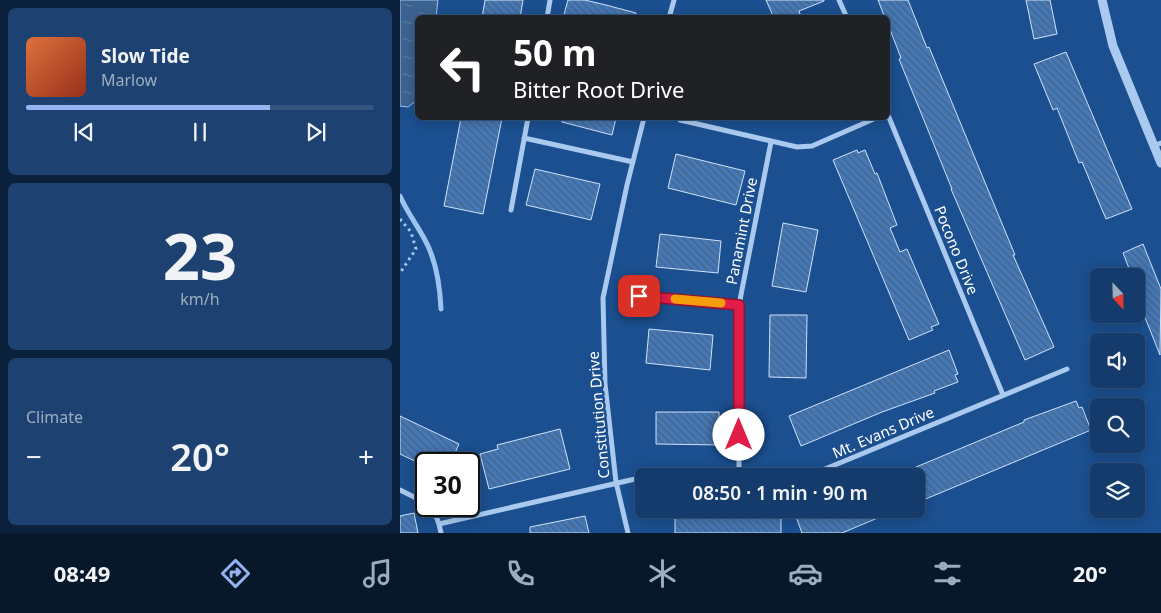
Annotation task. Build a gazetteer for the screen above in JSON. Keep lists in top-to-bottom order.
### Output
{
  "streets": {
    "street": [
      "Panamint Drive",
      "Pocono Drive",
      "Constitution Drive",
      "Mt. Evans Drive"
    ]
  },
  "crossings": [
    ["Pocono Drive", "Mt. Evans Drive"]
  ],
  "north": "bottom",
  "page": {
    "turn": ["50 m", "Bitter Root Drive"],
    "song": ["Slow Tide", "Marlow"],
    "tile": [
      ["23", "km/h"],
      "Climate"
    ],
    "heat": ["−", "20°", "+"],
    "limit": "30",
    "trip": "08:50 · 1 min · 90 m",
    "tabs": ["08:49", "20°"]
  }
}
